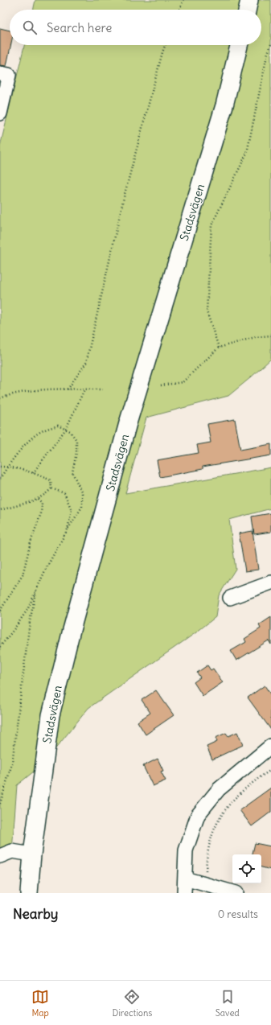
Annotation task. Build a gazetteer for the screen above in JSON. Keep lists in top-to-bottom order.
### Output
{
  "streets": {
    "main road": ["Stadsvägen"]
  },
  "page": {
    "search": "Search here",
    "heading": ["Nearby", "0 results"],
    "nav": ["Map", "Directions", "Saved"]
  }
}
